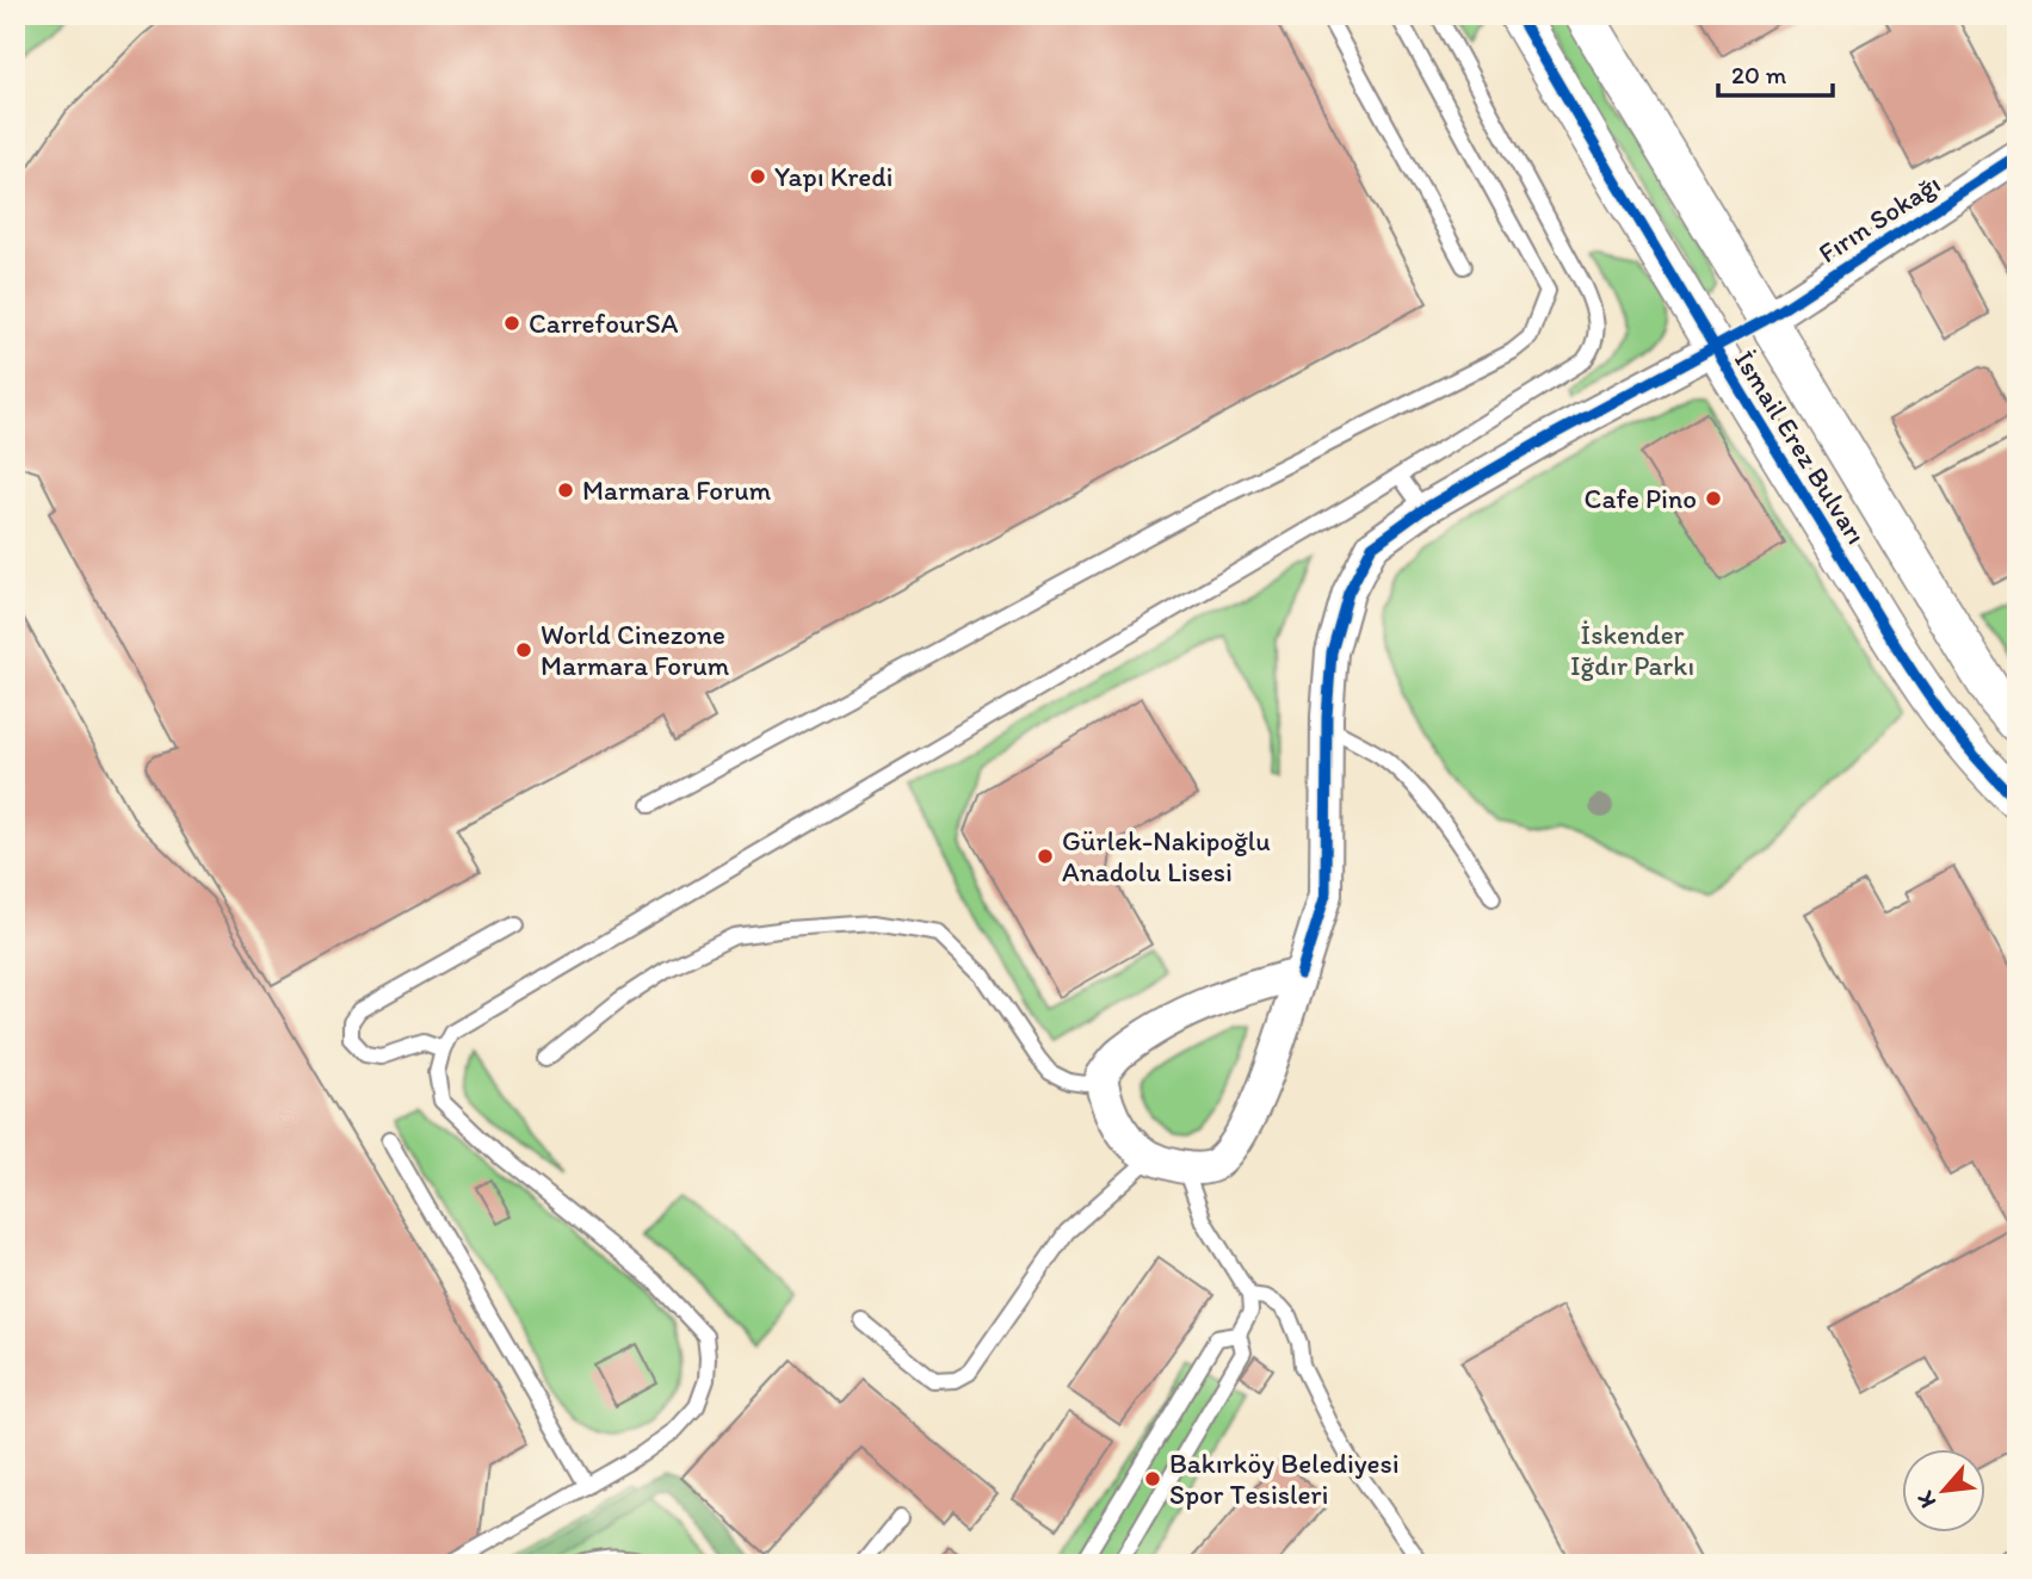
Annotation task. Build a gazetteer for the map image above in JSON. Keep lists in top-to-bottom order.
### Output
{
  "streets": {
    "street": ["Fırın Sokağı", "İsmail Erez Bulvarı"]
  },
  "crossings": [
    ["Fırın Sokağı", "İsmail Erez Bulvarı"]
  ],
  "parks": ["İskender Iğdır Parkı"],
  "places": [
    "Yapı Kredi",
    "CarrefourSA",
    "Marmara Forum",
    "Cafe Pino",
    "World Cinezone Marmara Forum",
    "Gürlek-Nakipoğlu Anadolu Lisesi",
    "Bakırköy Belediyesi Spor Tesisleri"
  ],
  "scale_bar": "20 m",
  "north": "bottom left"
}
